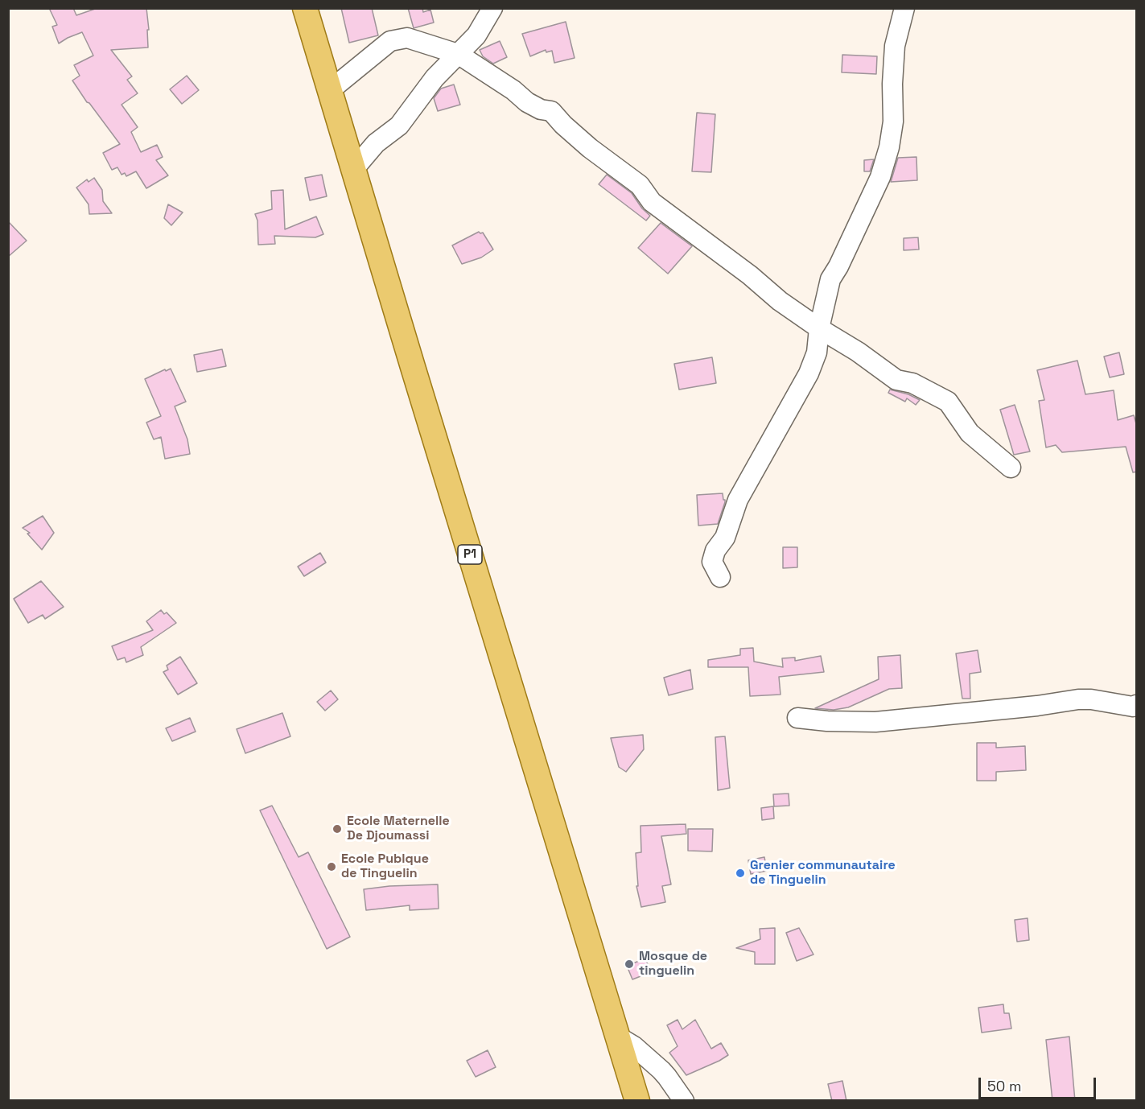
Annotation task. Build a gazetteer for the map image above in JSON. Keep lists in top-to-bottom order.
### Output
{
  "streets": {
    "main road": ["P1"]
  },
  "places": [
    "Ecole Maternelle De Djoumassi",
    "Ecole Publque de Tinguelin",
    "Grenier communautaire de Tinguelin",
    "Mosque de tinguelin"
  ],
  "scale_bar": "50 m"
}
